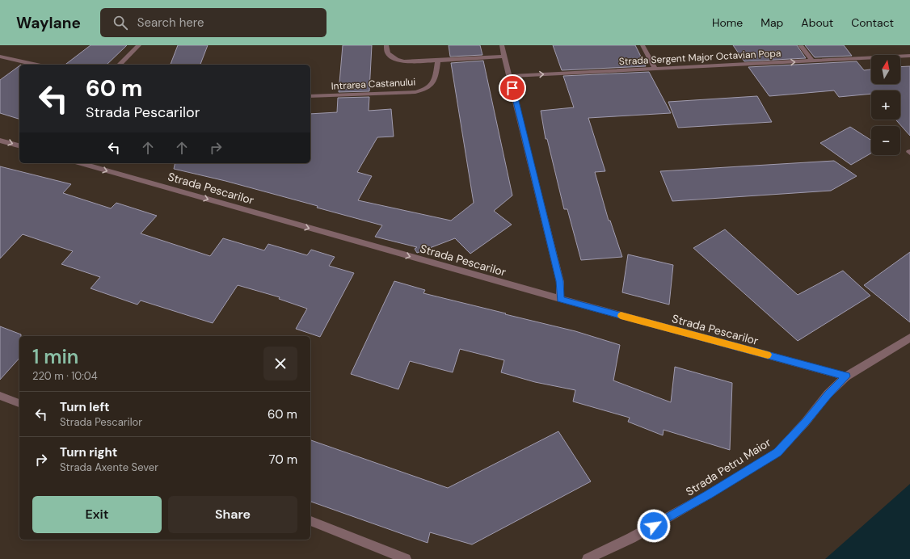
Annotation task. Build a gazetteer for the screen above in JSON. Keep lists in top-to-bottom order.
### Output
{
  "streets": {
    "street": [
      "Strada Sergent Major Octavian Popa",
      "Intrarea Castanului",
      "Strada Pescarilor",
      "Strada Petru Maior"
    ]
  },
  "crossings": [
    ["Strada Pescarilor", "Strada Petru Maior"]
  ],
  "one_way": ["Strada Sergent Major Octavian Popa", "Strada Pescarilor"],
  "north": "top",
  "page": {
    "header": "Waylane",
    "search": "Search here",
    "nav": [
      "Home",
      "Map",
      "About",
      "Contact"
    ],
    "map_buttons": ["+", "−"],
    "turn": ["60 m", "Strada Pescarilor"],
    "heading": ["1 min", "220 m · 10:04"],
    "list": [
      {
        "name": "Turn left",
        "note": "Strada Pescarilor",
        "value": "60 m"
      },
      {
        "name": "Turn right",
        "note": "Strada Axente Sever",
        "value": "70 m"
      }
    ],
    "buttons": ["Exit", "Share"]
  }
}
